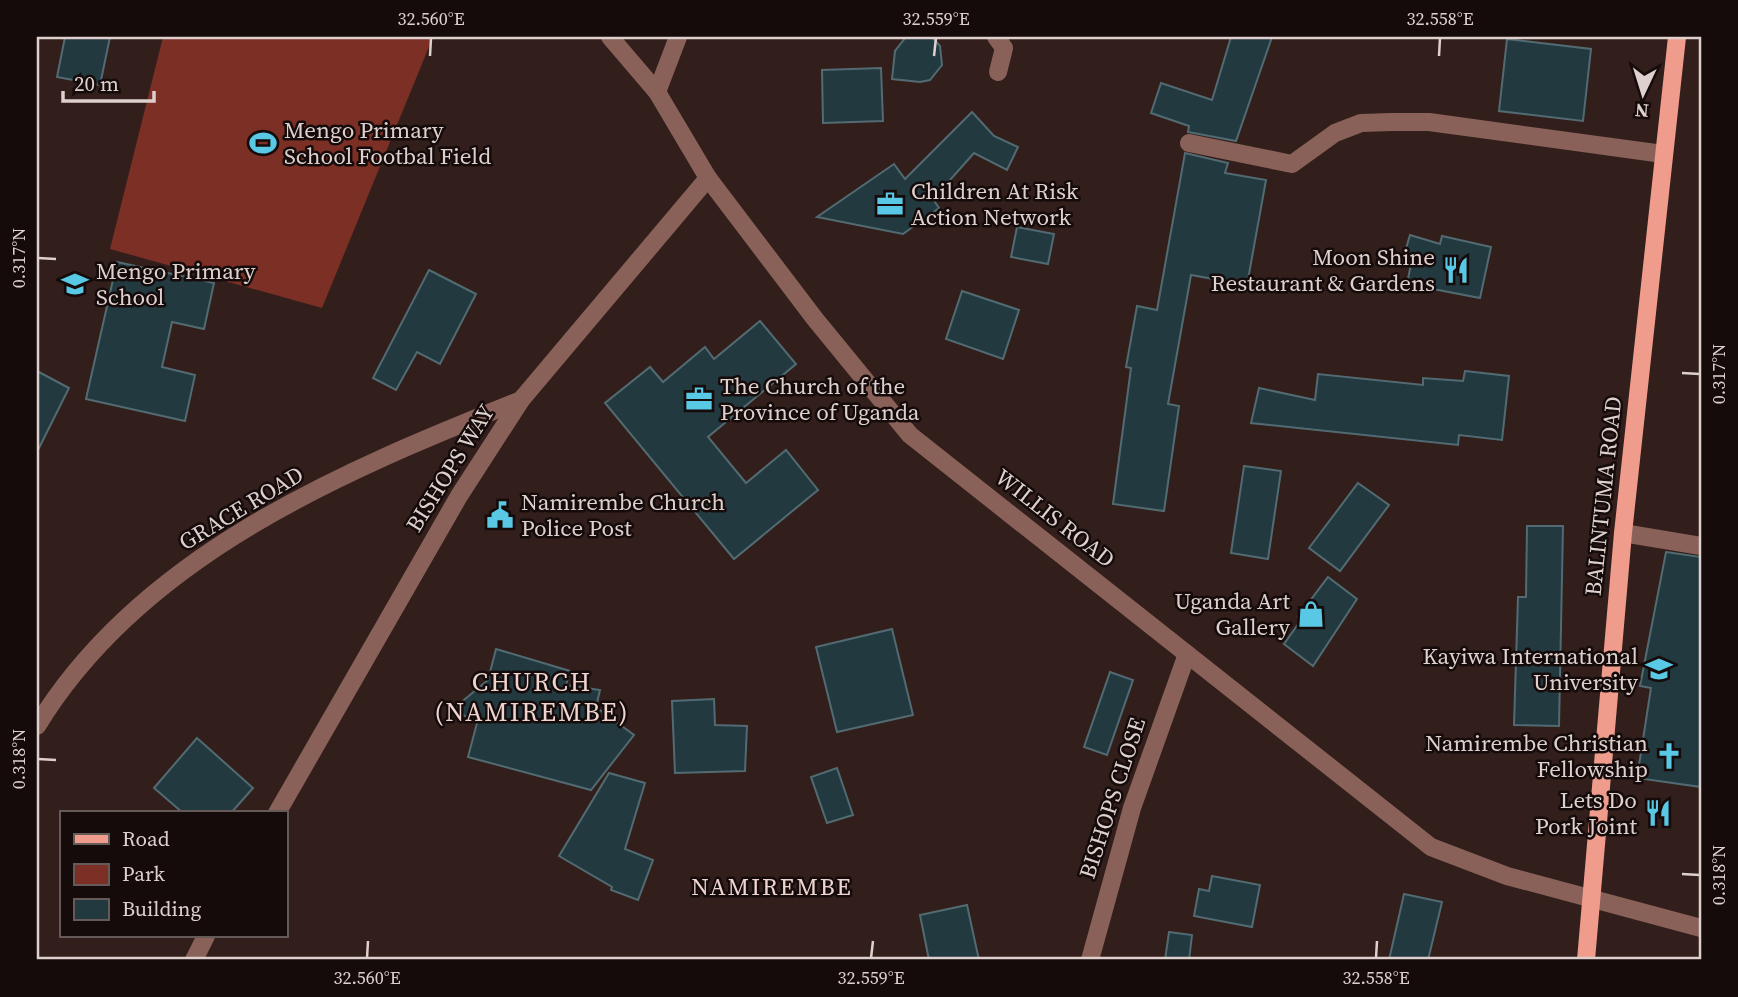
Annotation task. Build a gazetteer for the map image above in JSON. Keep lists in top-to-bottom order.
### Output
{
  "streets": {
    "main road": ["BALINTUMA ROAD"],
    "street": [
      "BISHOPS WAY",
      "GRACE ROAD",
      "WILLIS ROAD",
      "BISHOPS CLOSE"
    ]
  },
  "crossings": [
    ["BISHOPS WAY", "GRACE ROAD"],
    ["BISHOPS WAY", "WILLIS ROAD"],
    ["BALINTUMA ROAD", "WILLIS ROAD"],
    ["WILLIS ROAD", "BISHOPS CLOSE"]
  ],
  "districts": ["CHURCH (NAMIREMBE)", "NAMIREMBE"],
  "places": {
    "sports": ["Mengo Primary School Footbal Field"],
    "office": ["Children At Risk Action Network", "The Church of the Province of Uganda"],
    "restaurant": ["Moon Shine Restaurant & Gardens", "Lets Do Pork Joint"],
    "school or university": ["Mengo Primary School", "Kayiwa International University"],
    "public building": ["Namirembe Church Police Post"],
    "shop": ["Uganda Art Gallery"],
    "church": ["Namirembe Christian Fellowship"]
  },
  "legend": ["Road", "Park", "Building"],
  "scale_bar": "20 m",
  "north": "bottom",
  "coordinates": [
    "32.560°E",
    "32.559°E",
    "32.558°E",
    "0.317°N",
    "0.318°N"
  ]
}
